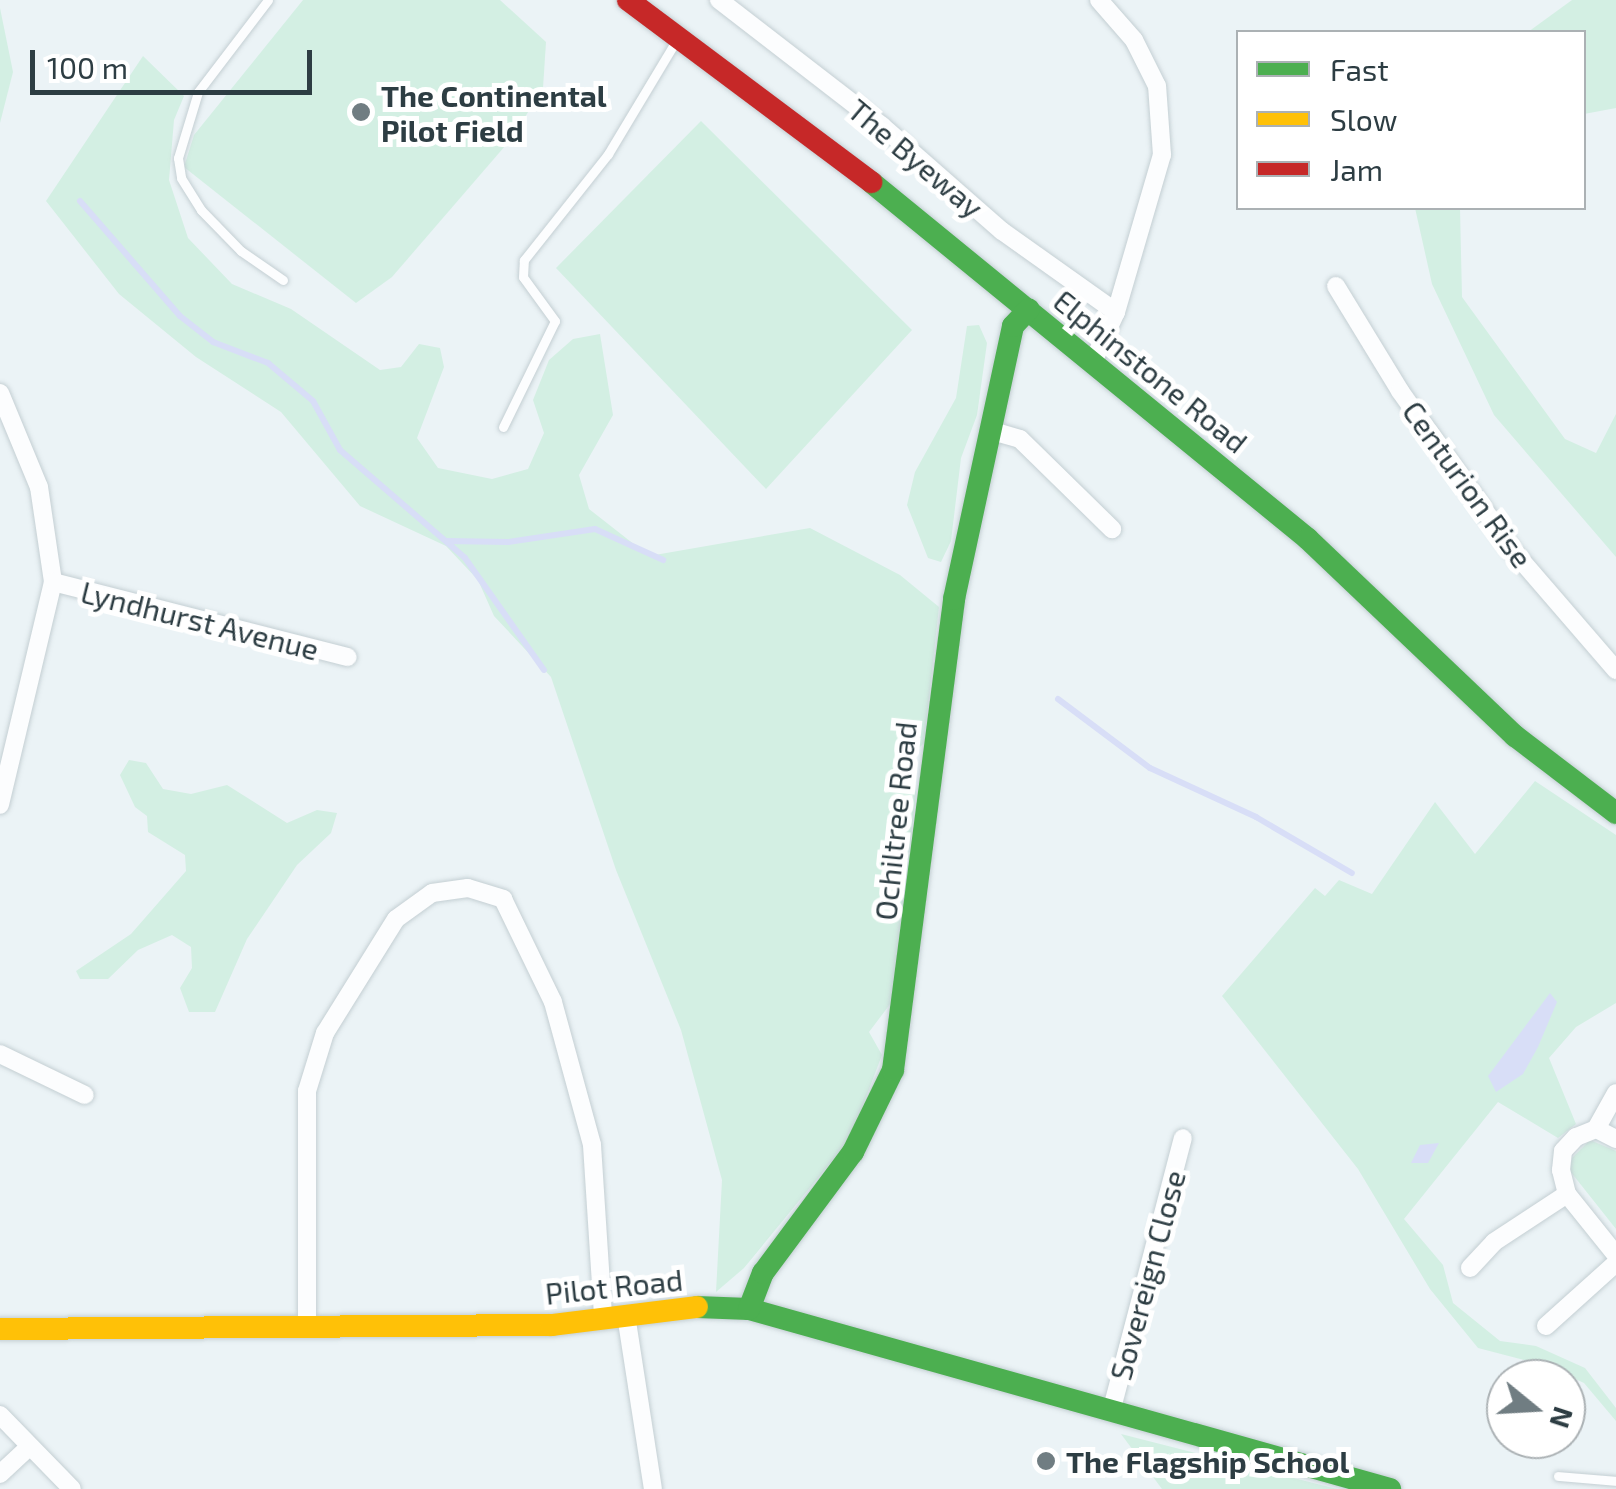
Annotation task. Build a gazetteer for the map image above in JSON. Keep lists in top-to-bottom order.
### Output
{
  "streets": {
    "street": [
      "The Byeway",
      "Elphinstone Road",
      "Centurion Rise",
      "Lyndhurst Avenue",
      "Ochiltree Road",
      "Sovereign Close",
      "Pilot Road"
    ]
  },
  "crossings": [
    ["Elphinstone Road", "Ochiltree Road"],
    ["Ochiltree Road", "Pilot Road"],
    ["Sovereign Close", "Pilot Road"]
  ],
  "places": ["The Continental Pilot Field", "The Flagship School"],
  "legend": ["Fast", "Slow", "Jam"],
  "scale_bar": "100 m",
  "north": "right"
}
